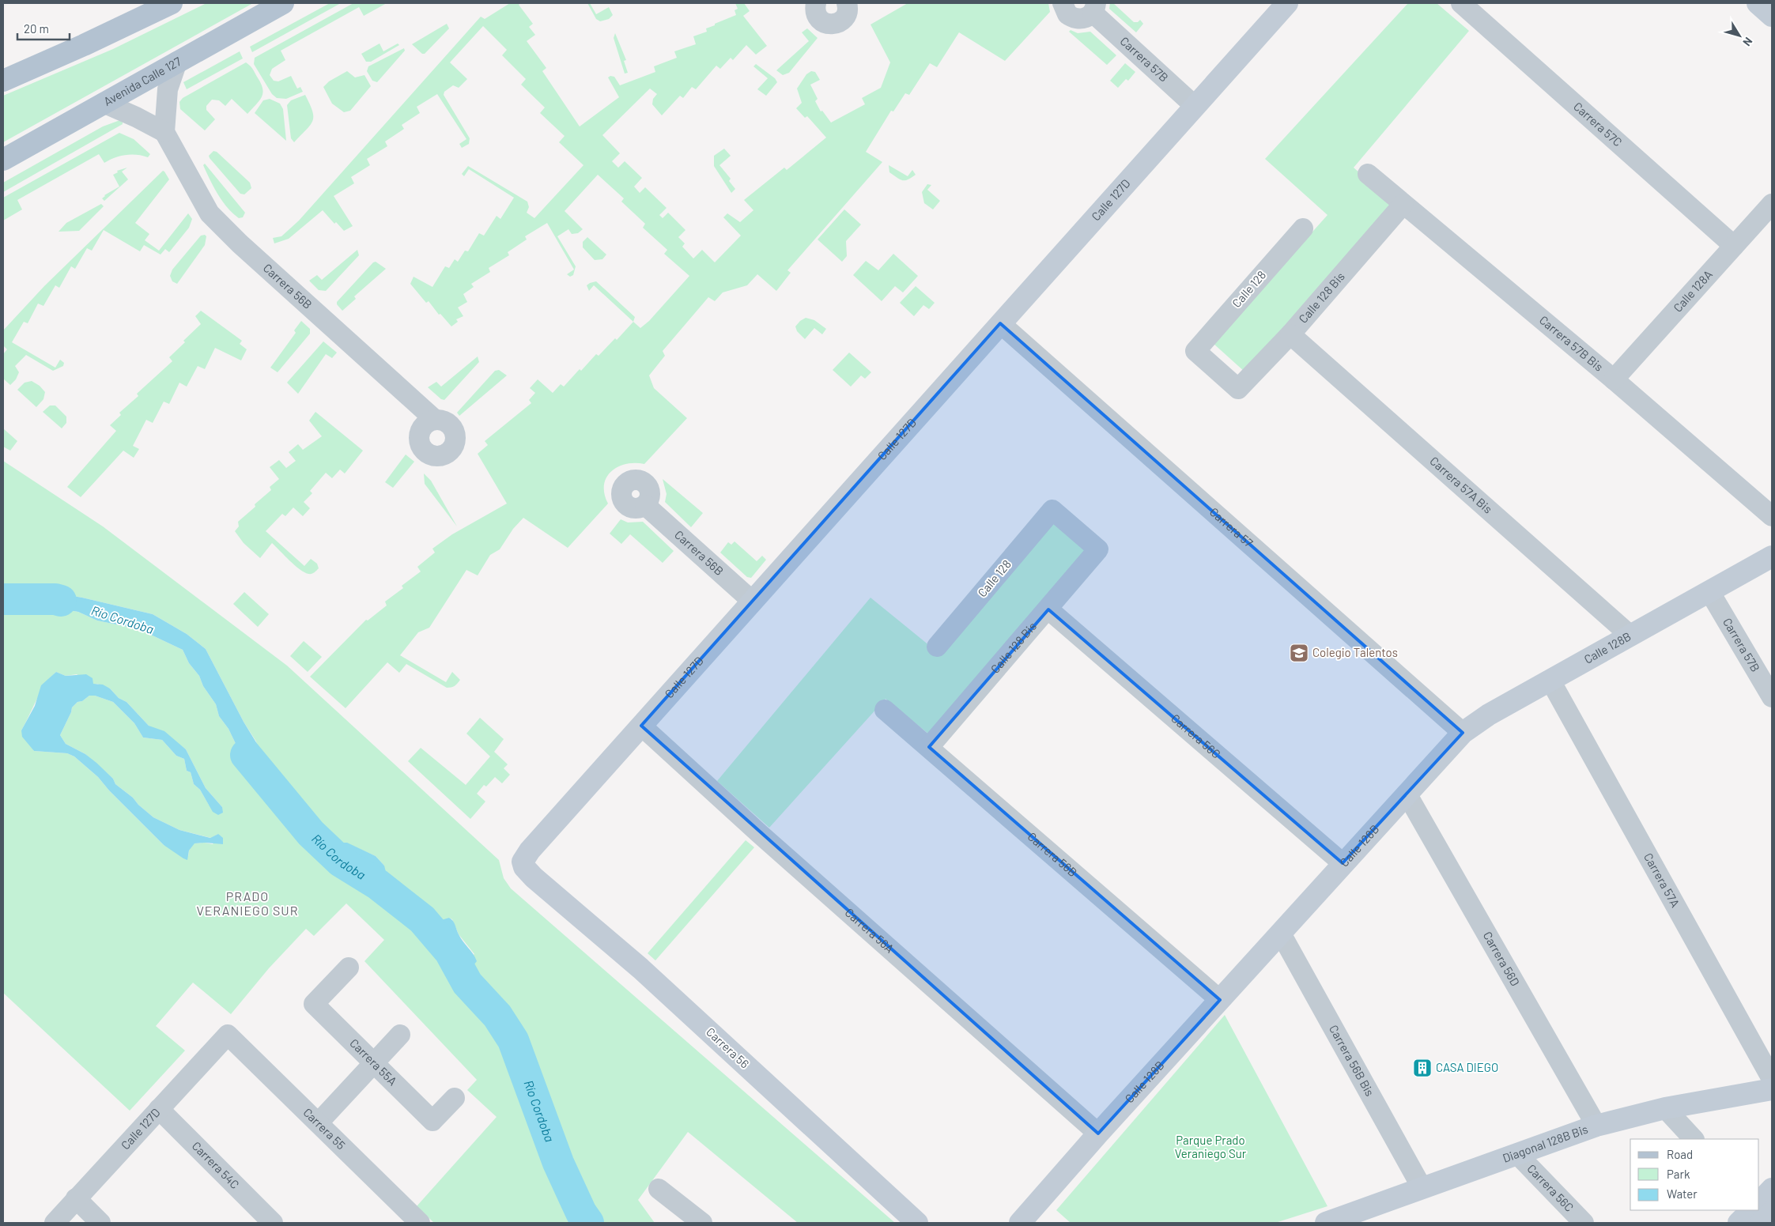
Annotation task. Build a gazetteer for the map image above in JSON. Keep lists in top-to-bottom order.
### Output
{
  "streets": {
    "main road": ["Avenida Calle 127"],
    "street": [
      "Carrera 57B",
      "Carrera 57C",
      "Calle 127D",
      "Carrera 56B",
      "Calle 128",
      "Calle 128A",
      "Calle 128 Bis",
      "Carrera 57B Bis",
      "Carrera 57A Bis",
      "Carrera 57",
      "Calle 128B",
      "Carrera 56C",
      "Carrera 57A",
      "Carrera 56A",
      "Carrera 56D",
      "Carrera 56",
      "Carrera 56B Bis",
      "Carrera 55A",
      "Carrera 55",
      "Diagonal 128B Bis",
      "Carrera 54C"
    ]
  },
  "crossings": [
    ["Carrera 57B", "Calle 127D"],
    ["Carrera 57B", "Calle 128B"],
    ["Carrera 57C", "Calle 128A"],
    ["Calle 127D", "Carrera 56B"],
    ["Calle 127D", "Carrera 57"],
    ["Calle 127D", "Carrera 56A"],
    ["Calle 127D", "Carrera 56"],
    ["Calle 127D", "Carrera 55"],
    ["Calle 127D", "Carrera 54C"],
    ["Carrera 56B", "Calle 128 Bis"],
    ["Carrera 56B", "Calle 128B"],
    ["Calle 128", "Calle 128 Bis"],
    ["Calle 128A", "Carrera 57B Bis"],
    ["Calle 128 Bis", "Carrera 57B Bis"],
    ["Calle 128 Bis", "Carrera 57A Bis"],
    ["Calle 128 Bis", "Carrera 56C"],
    ["Carrera 57A Bis", "Calle 128B"],
    ["Carrera 57", "Calle 128B"],
    ["Calle 128B", "Carrera 56C"],
    ["Calle 128B", "Carrera 57A"],
    ["Calle 128B", "Carrera 56A"],
    ["Calle 128B", "Carrera 56D"],
    ["Calle 128B", "Carrera 56B Bis"],
    ["Carrera 56C", "Diagonal 128B Bis"],
    ["Carrera 56D", "Diagonal 128B Bis"],
    ["Carrera 56B Bis", "Diagonal 128B Bis"]
  ],
  "districts": ["PRADO VERANIEGO SUR"],
  "water": ["Río Cordoba"],
  "parks": ["Parque Prado Veraniego Sur"],
  "places": {
    "school or university": ["Colegio Talentos"],
    "building": ["CASA DIEGO"]
  },
  "legend": ["Road", "Park", "Water"],
  "scale_bar": "20 m",
  "north": "bottom right"
}
